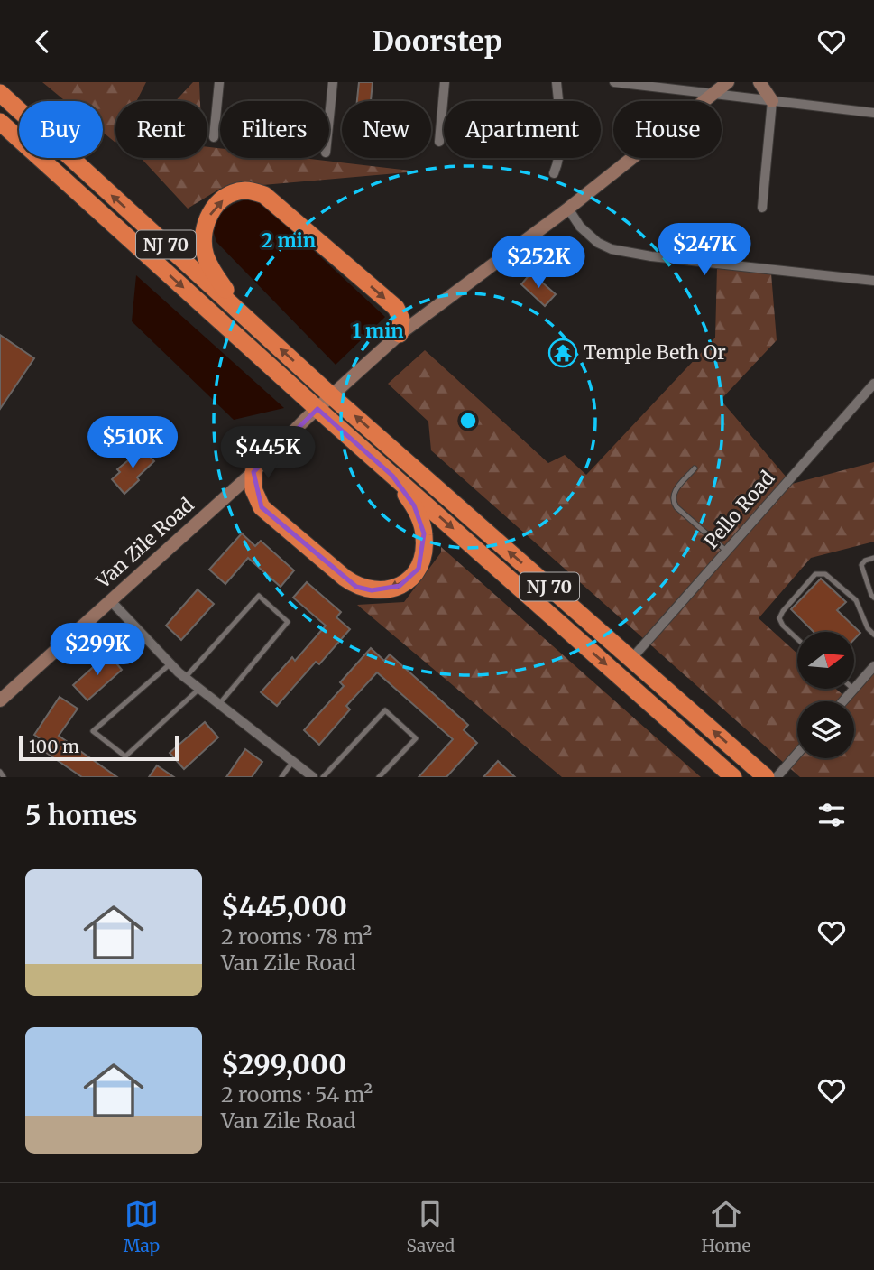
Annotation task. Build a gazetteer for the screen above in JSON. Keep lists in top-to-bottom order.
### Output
{
  "streets": {
    "highway": ["NJ 70"],
    "street": ["Pello Road", "Van Zile Road"]
  },
  "crossings": [
    ["NJ 70", "Pello Road"],
    ["NJ 70", "Van Zile Road"]
  ],
  "places": {
    "temple": ["Temple Beth Or"]
  },
  "scale_bar": "100 m",
  "north": "right",
  "page": {
    "header": "Doorstep",
    "chip": [
      "Buy",
      "Rent",
      "Filters",
      "New",
      "Apartment",
      "House"
    ],
    "price": [
      "$247K",
      "$252K",
      "$510K",
      "$445K",
      "$299K"
    ],
    "scale": "100 m",
    "heading": "5 homes",
    "list": [
      {
        "name": "$445,000",
        "note": "2 rooms · 78 m² · Van Zile Road"
      },
      {
        "name": "$299,000",
        "note": "2 rooms · 54 m² · Van Zile Road"
      }
    ],
    "tabs": ["Map", "Saved", "Home"]
  },
  "rings": ["2 min", "1 min"]
}
